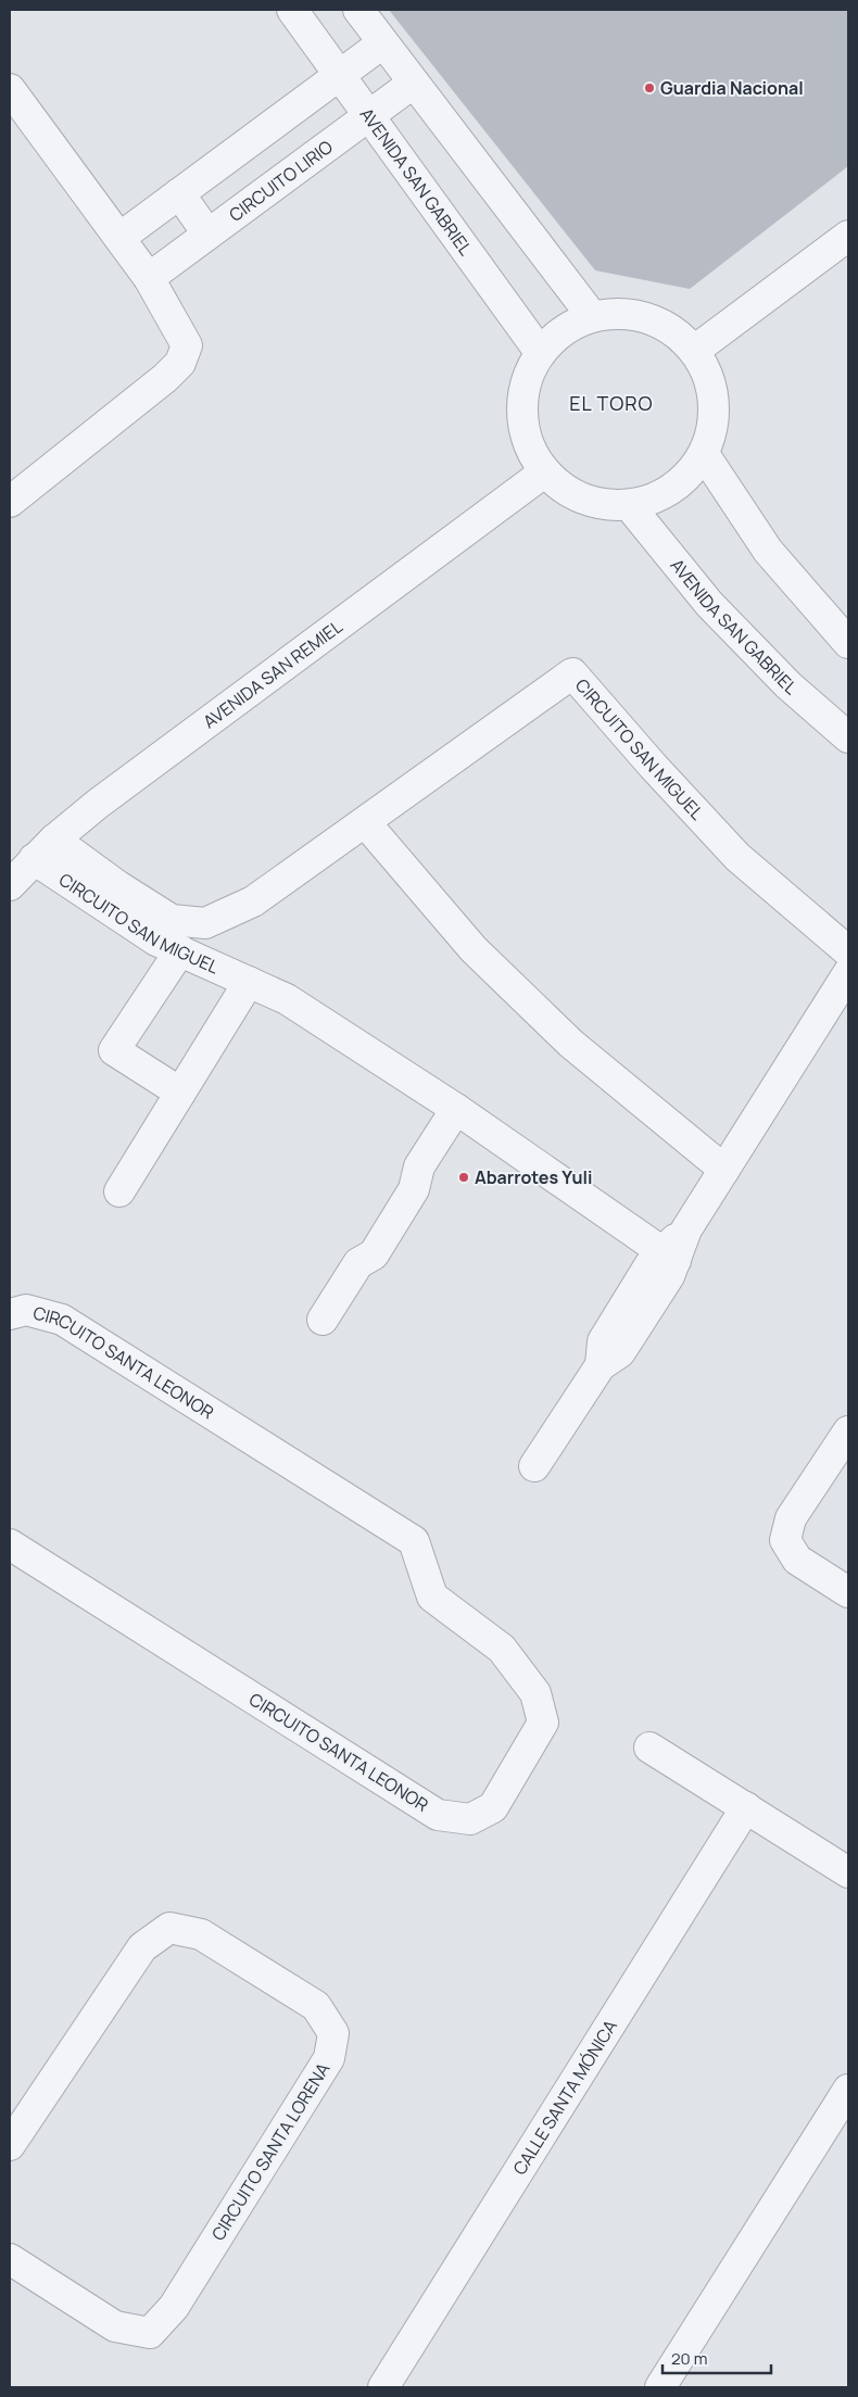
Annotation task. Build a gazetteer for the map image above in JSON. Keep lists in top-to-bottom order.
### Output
{
  "streets": {
    "street": [
      "CIRCUITO LIRIO",
      "AVENIDA SAN GABRIEL",
      "AVENIDA SAN REMIEL",
      "CIRCUITO SAN MIGUEL",
      "CIRCUITO SANTA LEONOR",
      "CALLE SANTA MÓNICA",
      "CIRCUITO SANTA LORENA"
    ]
  },
  "crossings": [
    ["CIRCUITO LIRIO", "AVENIDA SAN GABRIEL"],
    ["AVENIDA SAN GABRIEL", "AVENIDA SAN REMIEL"],
    ["AVENIDA SAN REMIEL", "CIRCUITO SAN MIGUEL"]
  ],
  "districts": ["EL TORO"],
  "places": ["Guardia Nacional", "Abarrotes Yuli"],
  "scale_bar": "20 m"
}
